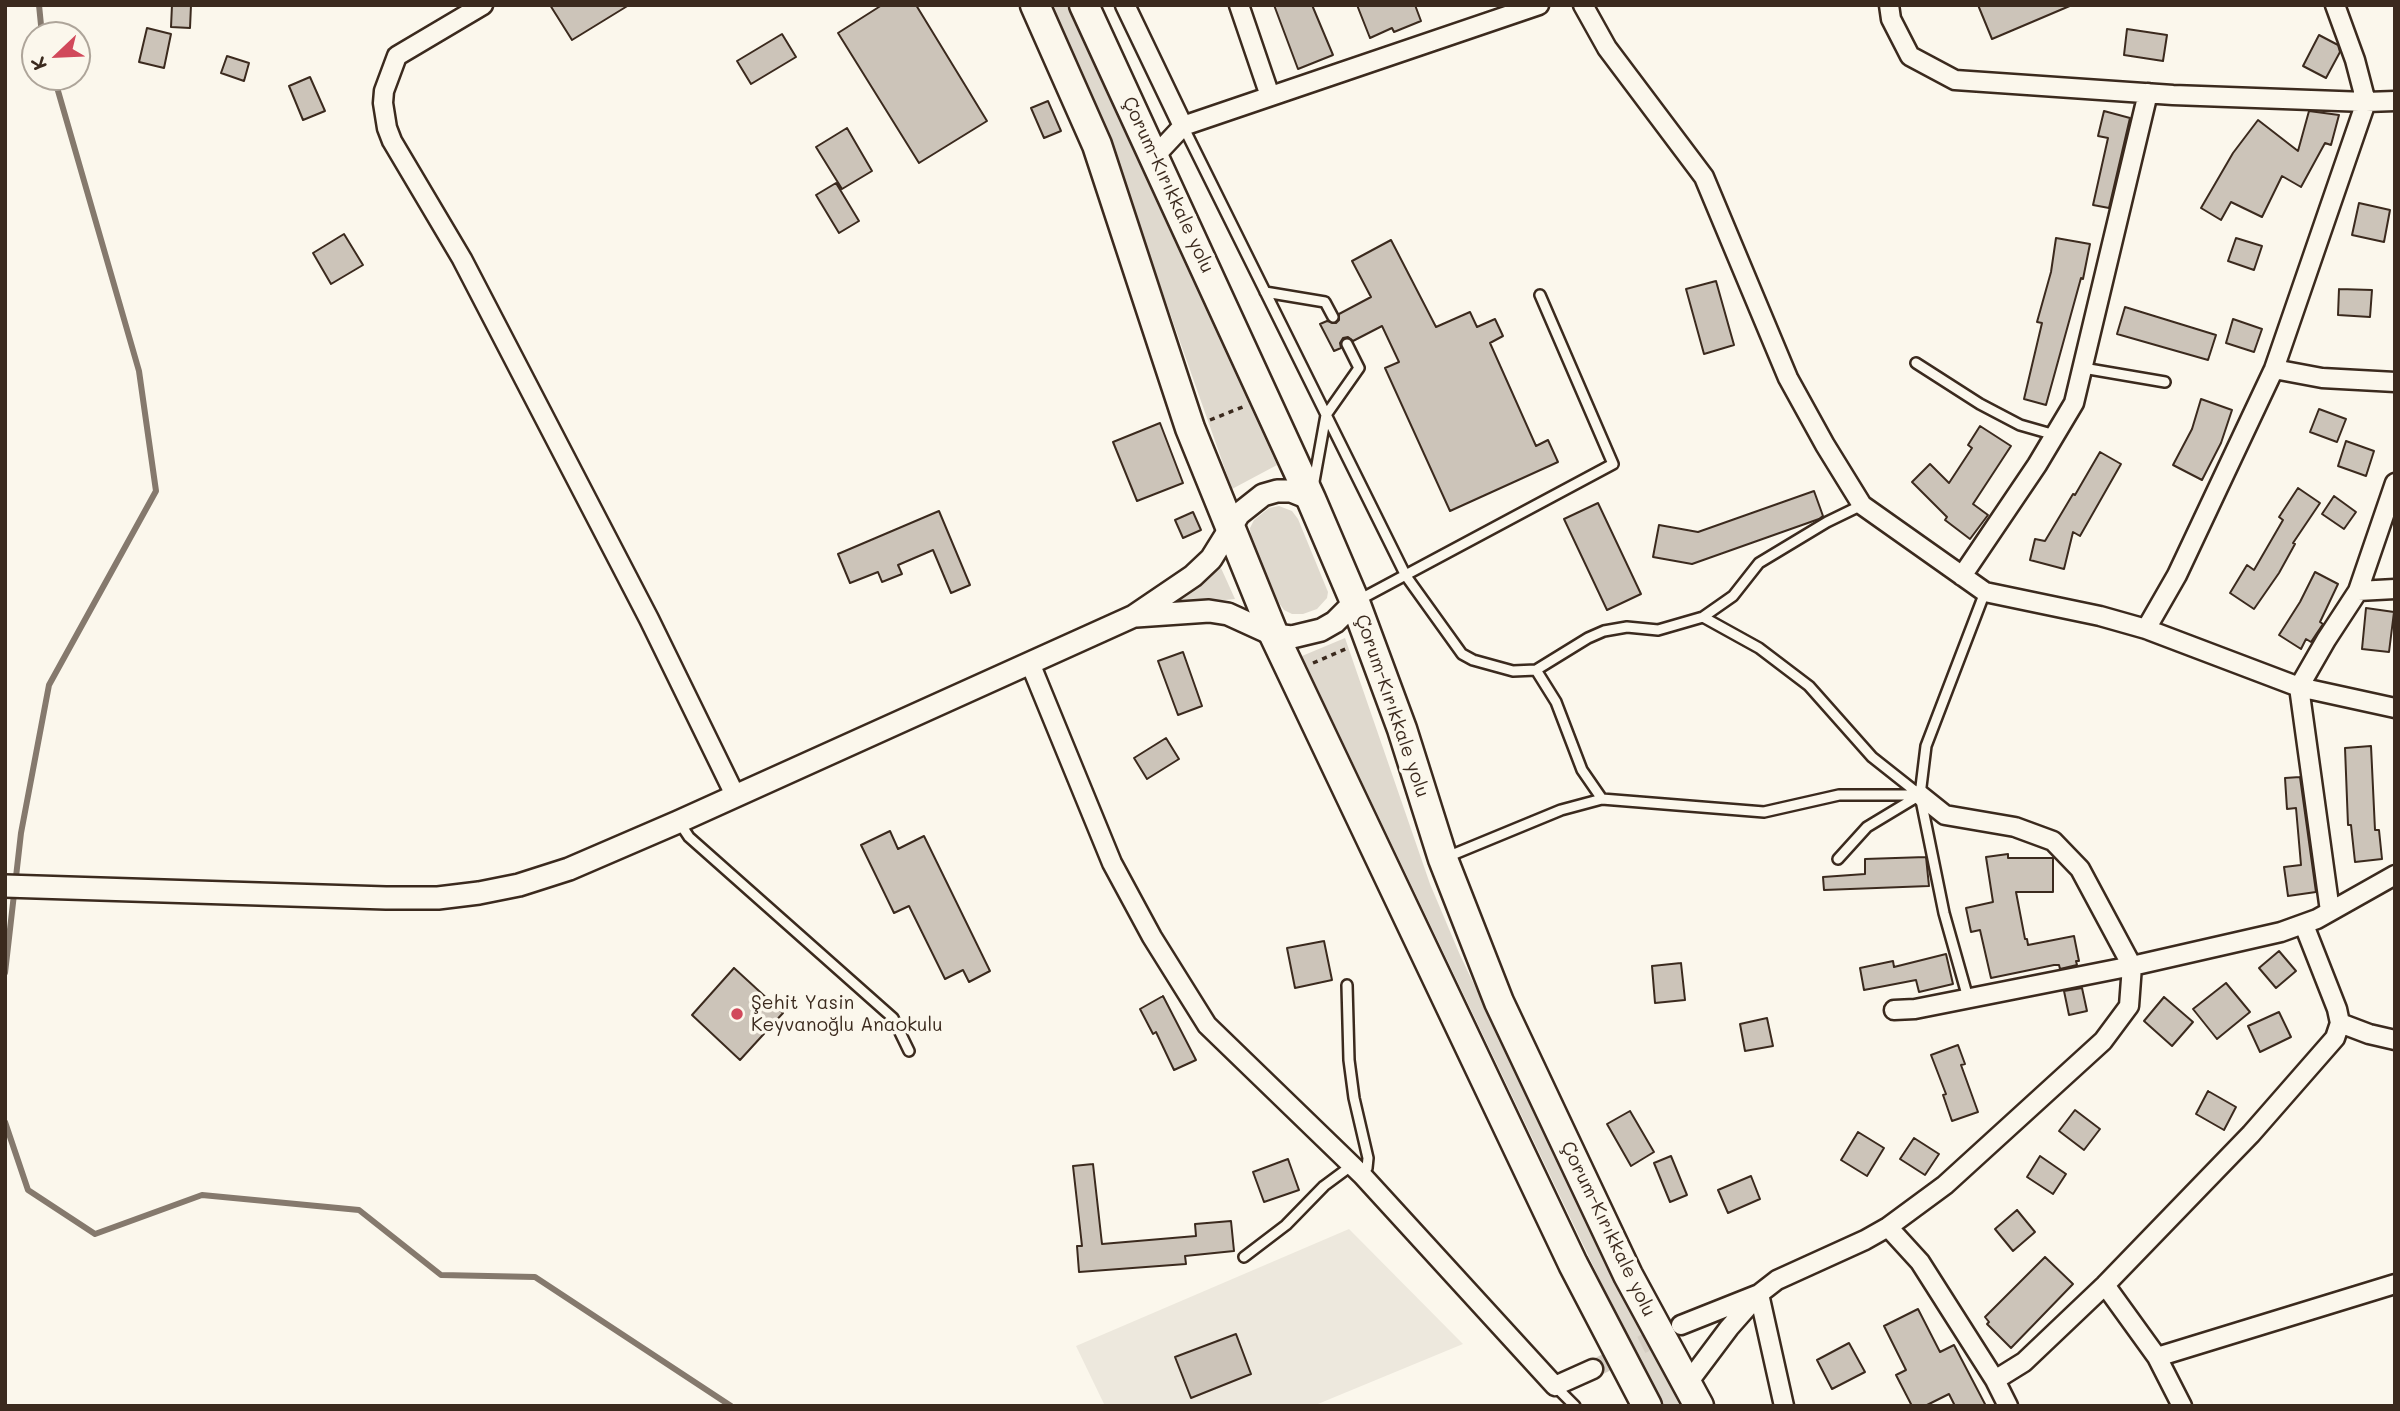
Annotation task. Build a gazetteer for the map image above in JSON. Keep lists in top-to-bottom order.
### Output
{
  "streets": {
    "highway": ["Çorum-Kırıkkale yolu"]
  },
  "places": ["Şehit Yasin Keyvanoğlu Anaokulu"],
  "north": "bottom left"
}
